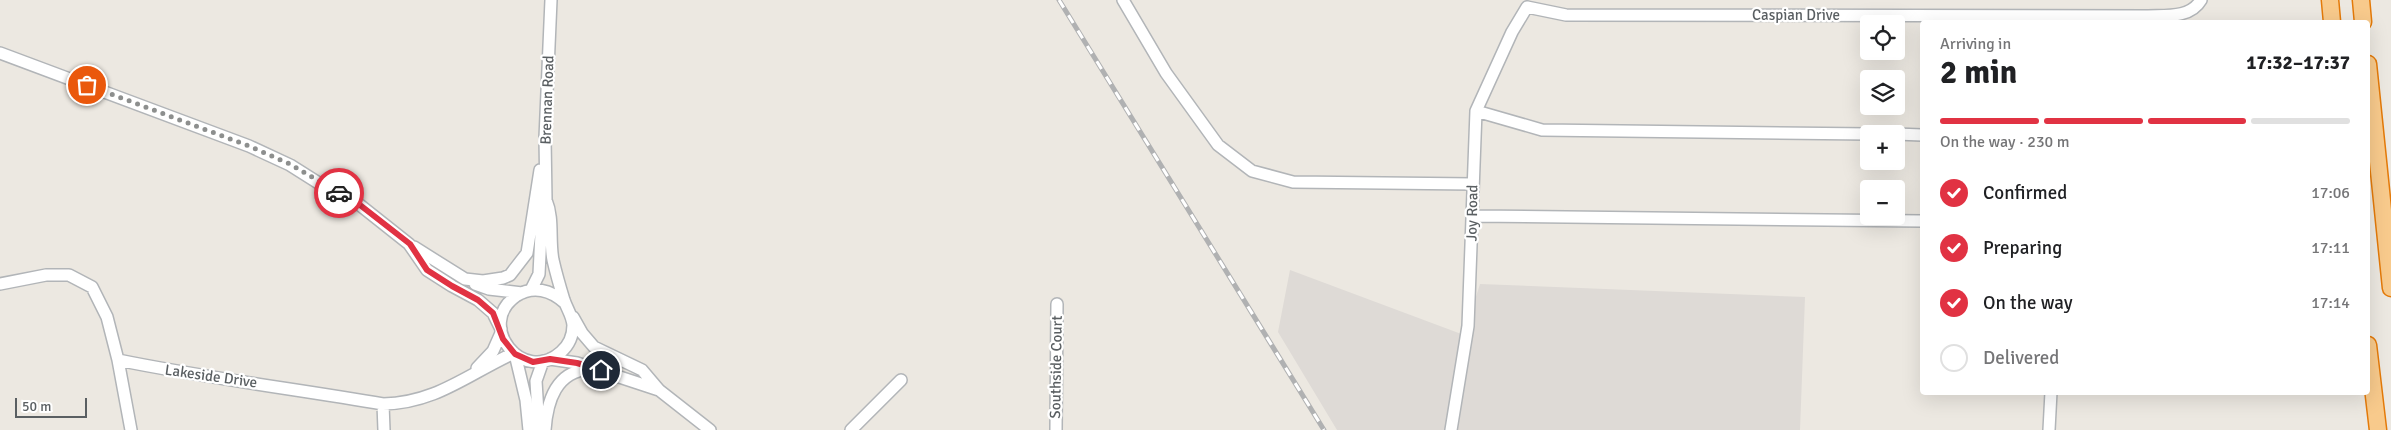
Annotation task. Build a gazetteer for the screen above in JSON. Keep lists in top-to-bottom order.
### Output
{
  "streets": {
    "street": [
      "Caspian Drive",
      "Brennan Road",
      "Joy Road",
      "Southside Court",
      "Lakeside Drive"
    ]
  },
  "crossings": [
    ["Caspian Drive", "Joy Road"],
    ["Brennan Road", "Lakeside Drive"]
  ],
  "scale_bar": "50 m",
  "page": {
    "map_buttons": ["+", "−"],
    "heading": ["2 min", "Arriving in", "17:32–17:37"],
    "bar": "On the way · 230 m",
    "list": [
      ["Confirmed", "17:06"],
      ["Preparing", "17:11"],
      ["On the way", "17:14"],
      "Delivered"
    ],
    "scale": "50 m"
  }
}
